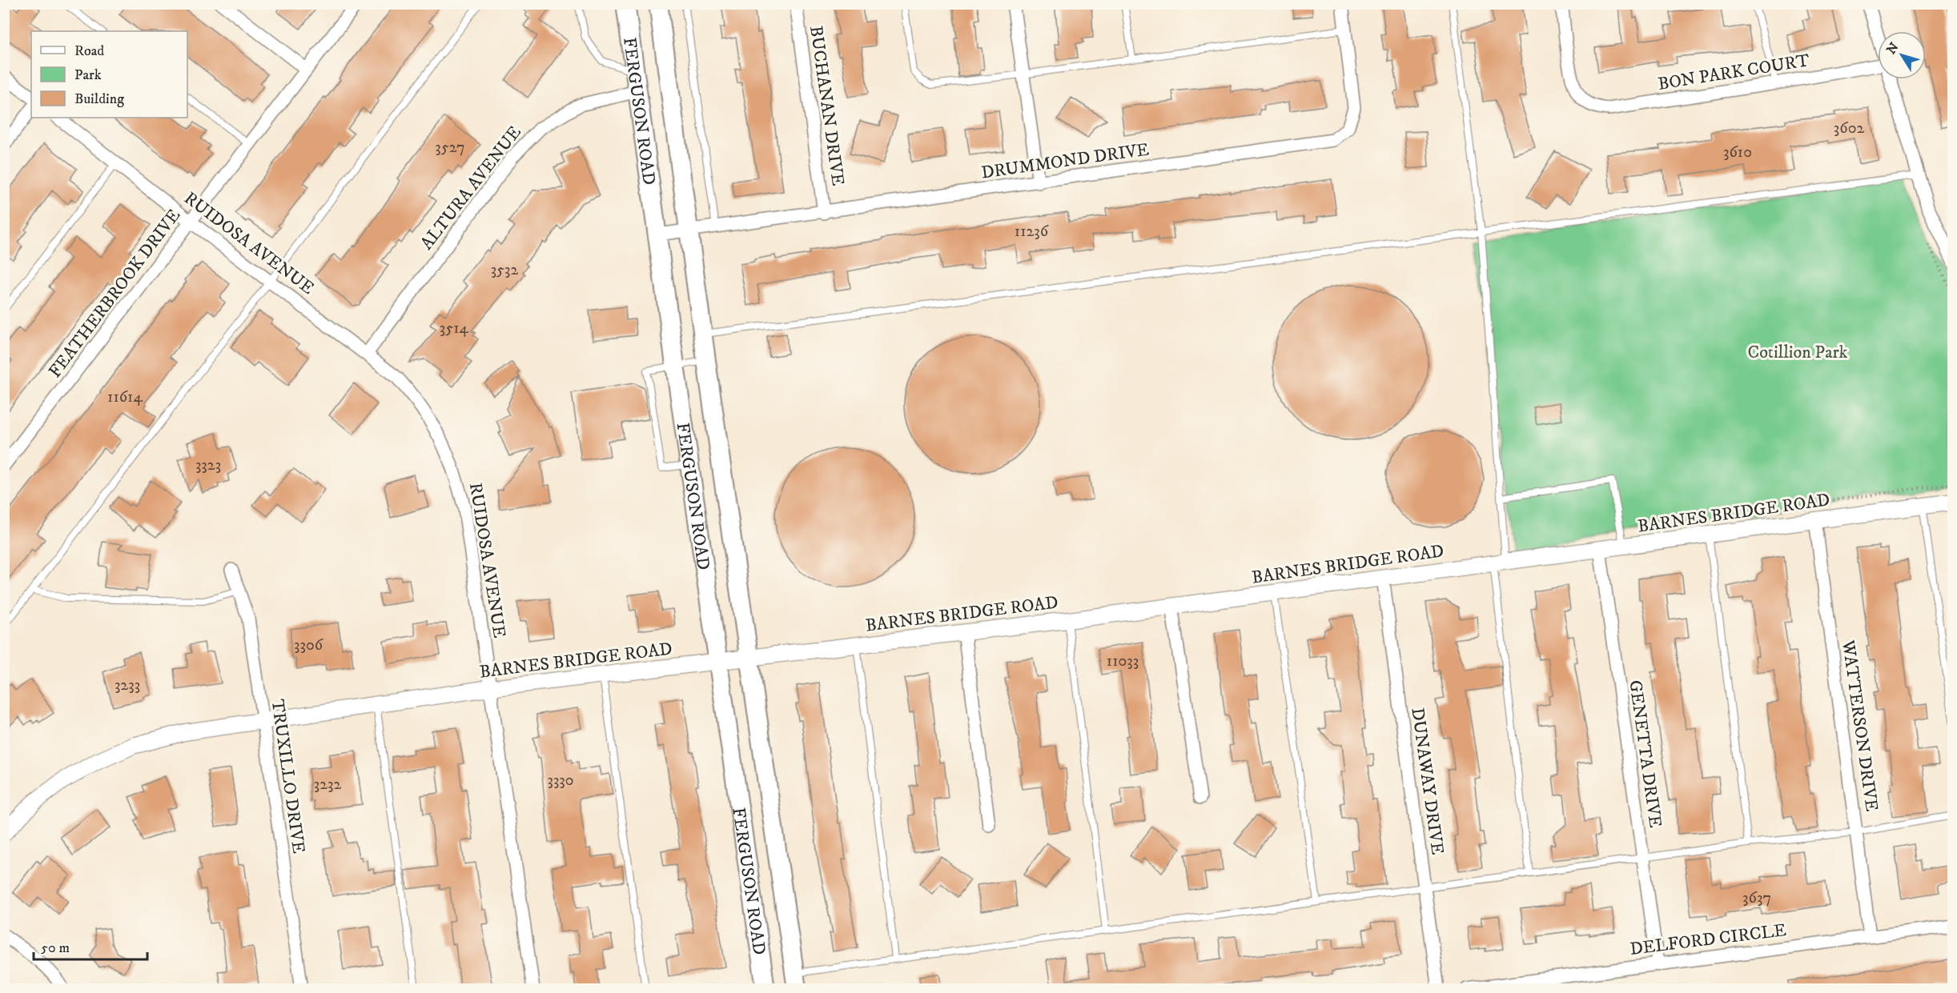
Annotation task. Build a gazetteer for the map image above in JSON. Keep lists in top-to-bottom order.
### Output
{
  "streets": {
    "main road": ["FERGUSON ROAD"],
    "street": [
      "BON PARK COURT",
      "BUCHANAN DRIVE",
      "DRUMMOND DRIVE",
      "ALTURA AVENUE",
      "RUIDOSA AVENUE",
      "FEATHERBROOK DRIVE",
      "BARNES BRIDGE ROAD",
      "WATTERSON DRIVE",
      "GENETTA DRIVE",
      "TRUXILLO DRIVE",
      "DUNAWAY DRIVE",
      "DELFORD CIRCLE"
    ]
  },
  "crossings": [
    ["BUCHANAN DRIVE", "DRUMMOND DRIVE"],
    ["FERGUSON ROAD", "DRUMMOND DRIVE"],
    ["FERGUSON ROAD", "ALTURA AVENUE"],
    ["FERGUSON ROAD", "BARNES BRIDGE ROAD"],
    ["ALTURA AVENUE", "RUIDOSA AVENUE"],
    ["RUIDOSA AVENUE", "FEATHERBROOK DRIVE"],
    ["RUIDOSA AVENUE", "BARNES BRIDGE ROAD"],
    ["BARNES BRIDGE ROAD", "WATTERSON DRIVE"],
    ["BARNES BRIDGE ROAD", "GENETTA DRIVE"],
    ["BARNES BRIDGE ROAD", "TRUXILLO DRIVE"],
    ["BARNES BRIDGE ROAD", "DUNAWAY DRIVE"],
    ["WATTERSON DRIVE", "DELFORD CIRCLE"],
    ["GENETTA DRIVE", "DELFORD CIRCLE"]
  ],
  "parks": ["Cotillion Park"],
  "house_numbers": [
    "3602",
    "3527",
    "3610",
    "11236",
    "3532",
    "3514",
    "11614",
    "3323",
    "3306",
    "11033",
    "3233",
    "3330",
    "3232",
    "3637"
  ],
  "legend": ["Road", "Park", "Building"],
  "scale_bar": "50 m",
  "north": "top left"
}
